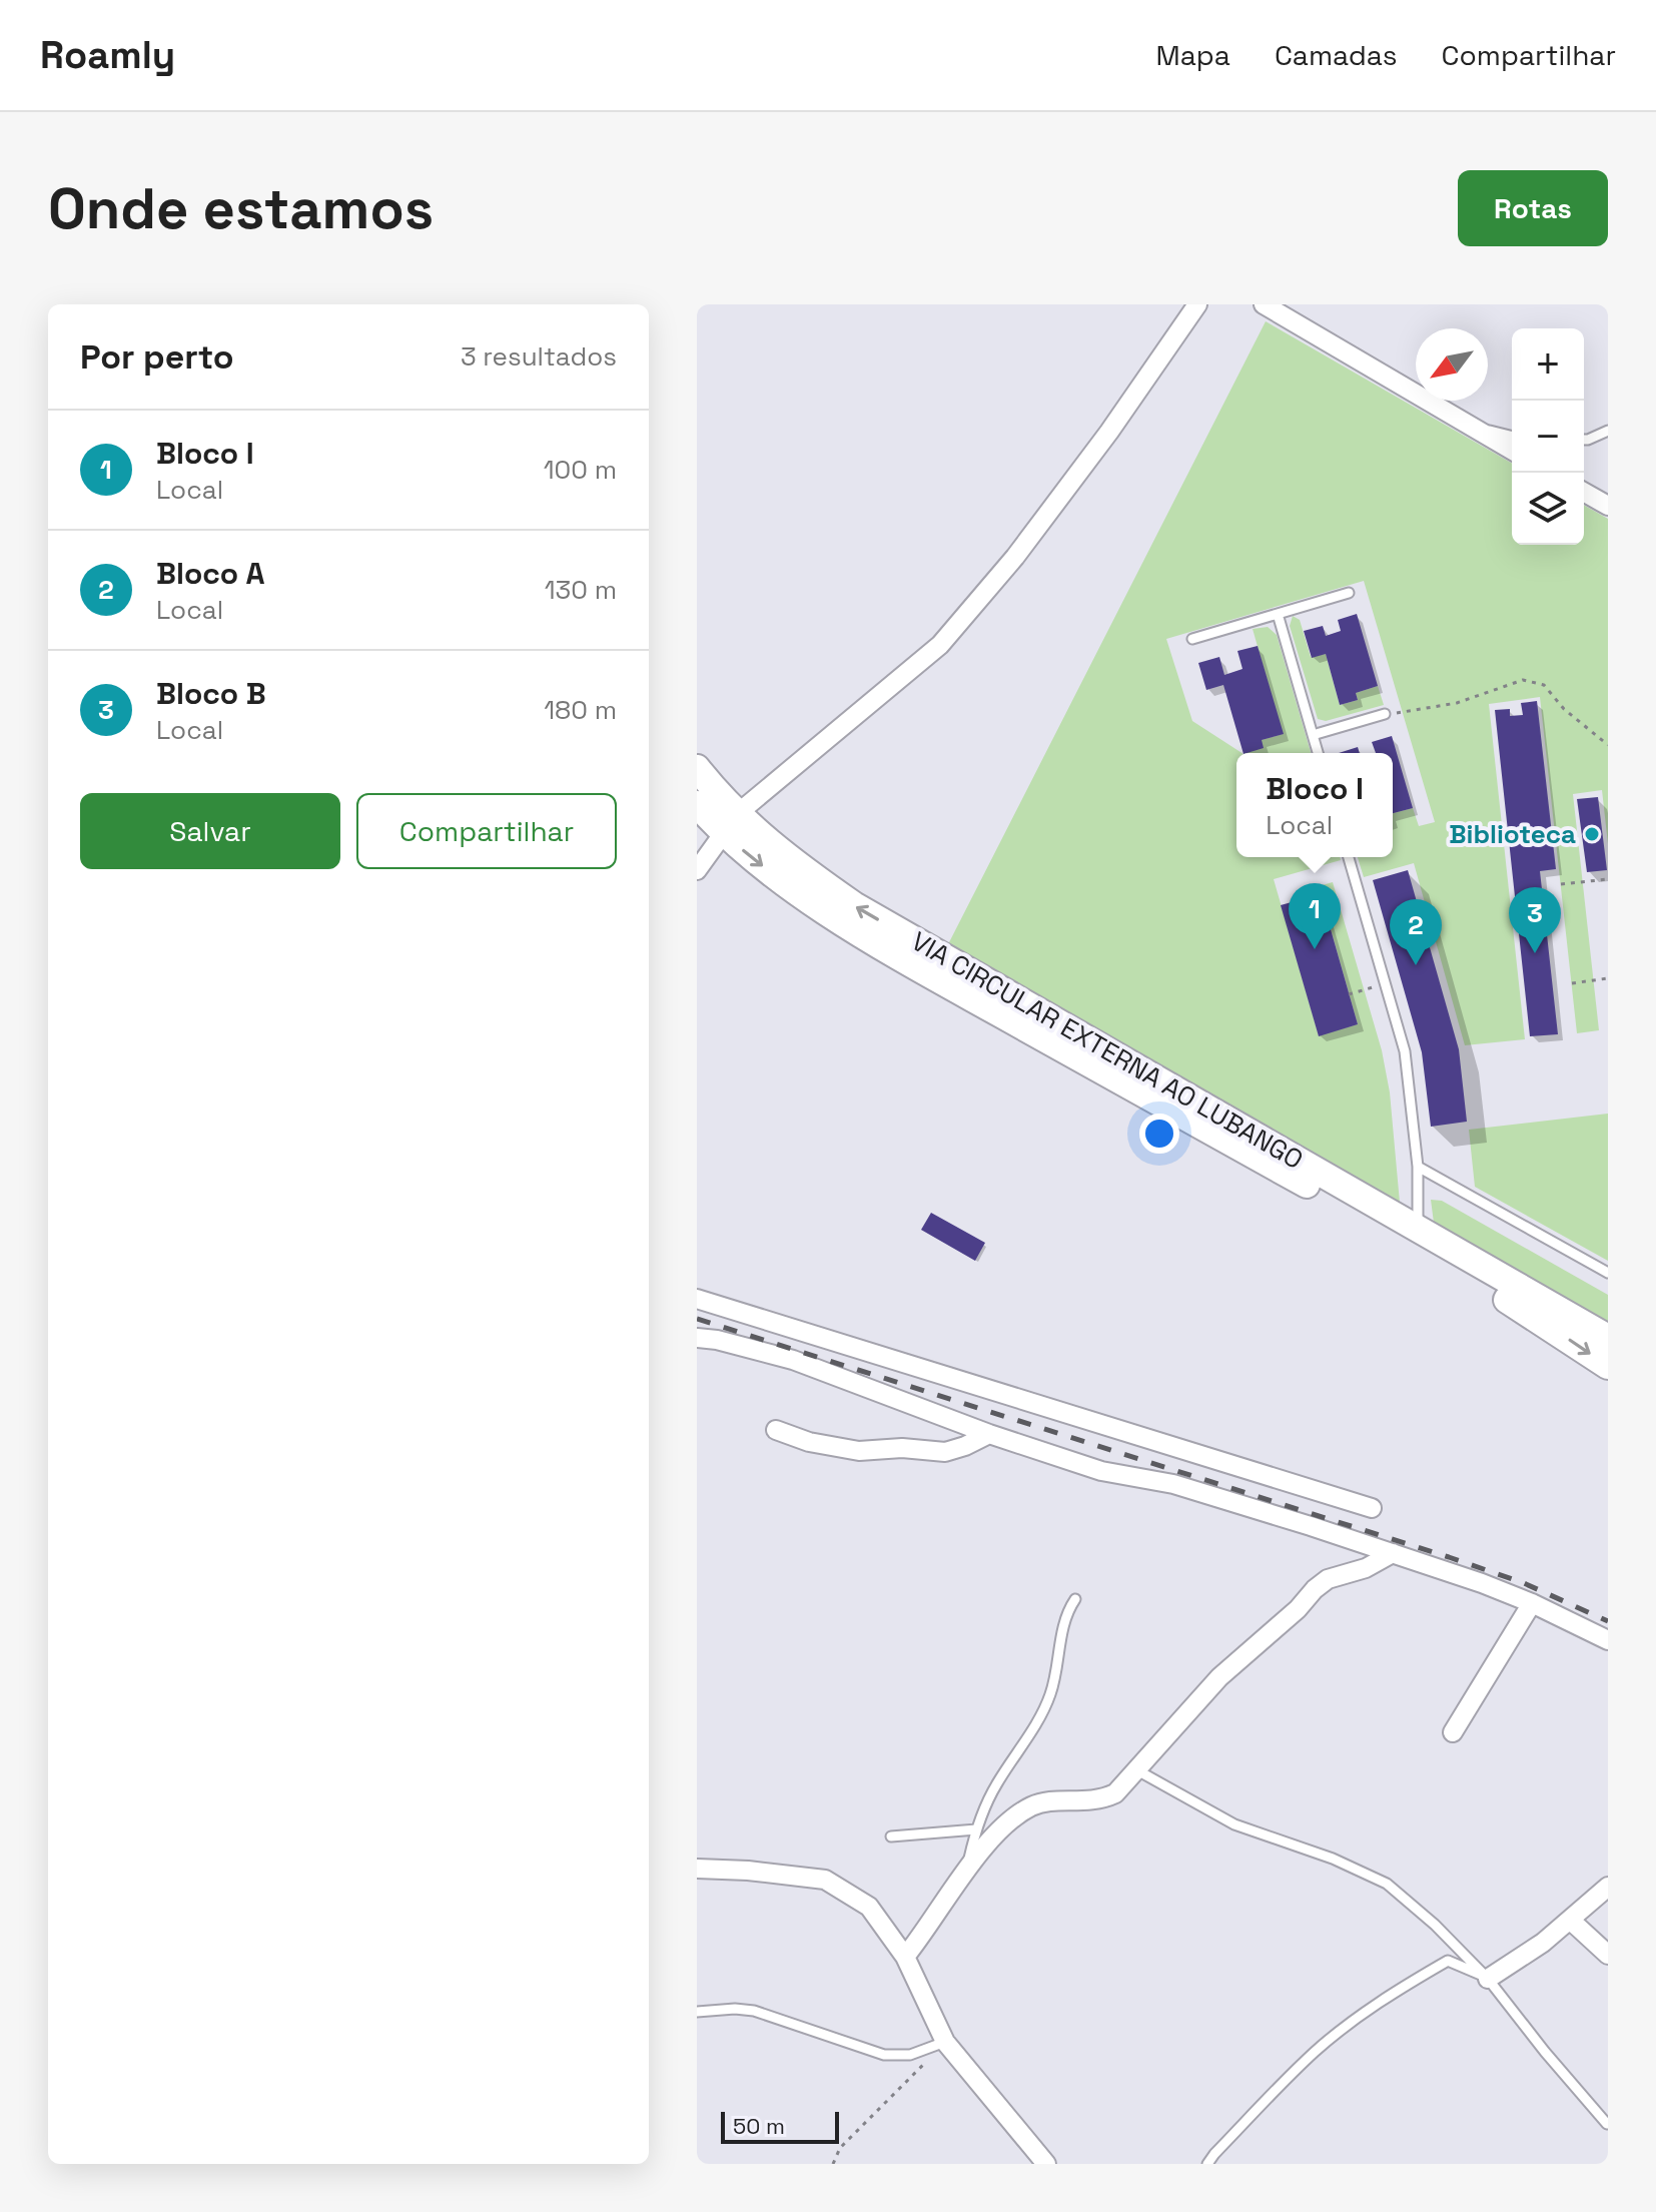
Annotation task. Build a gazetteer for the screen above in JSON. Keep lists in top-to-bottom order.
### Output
{
  "streets": {
    "main road": ["VIA CIRCULAR EXTERNA AO LUBANGO"]
  },
  "places": ["Biblioteca"],
  "scale_bar": "50 m",
  "north": "bottom left",
  "page": {
    "header": "Roamly",
    "nav": ["Mapa", "Camadas", "Compartilhar"],
    "buttons": [
      "Rotas",
      ["Salvar", "Compartilhar"]
    ],
    "title": "Onde estamos",
    "heading": ["Por perto", "3 resultados"],
    "map_buttons": ["+", "−"],
    "list": [
      {
        "mark": "1",
        "name": "Bloco I",
        "note": "Local",
        "value": "100 m"
      },
      {
        "mark": "2",
        "name": "Bloco A",
        "note": "Local",
        "value": "130 m"
      },
      {
        "mark": "3",
        "name": "Bloco B",
        "note": "Local",
        "value": "180 m"
      }
    ],
    "popup": ["Bloco I", "Local"],
    "pins": ["1", "3", "2"],
    "scale": "50 m"
  }
}
